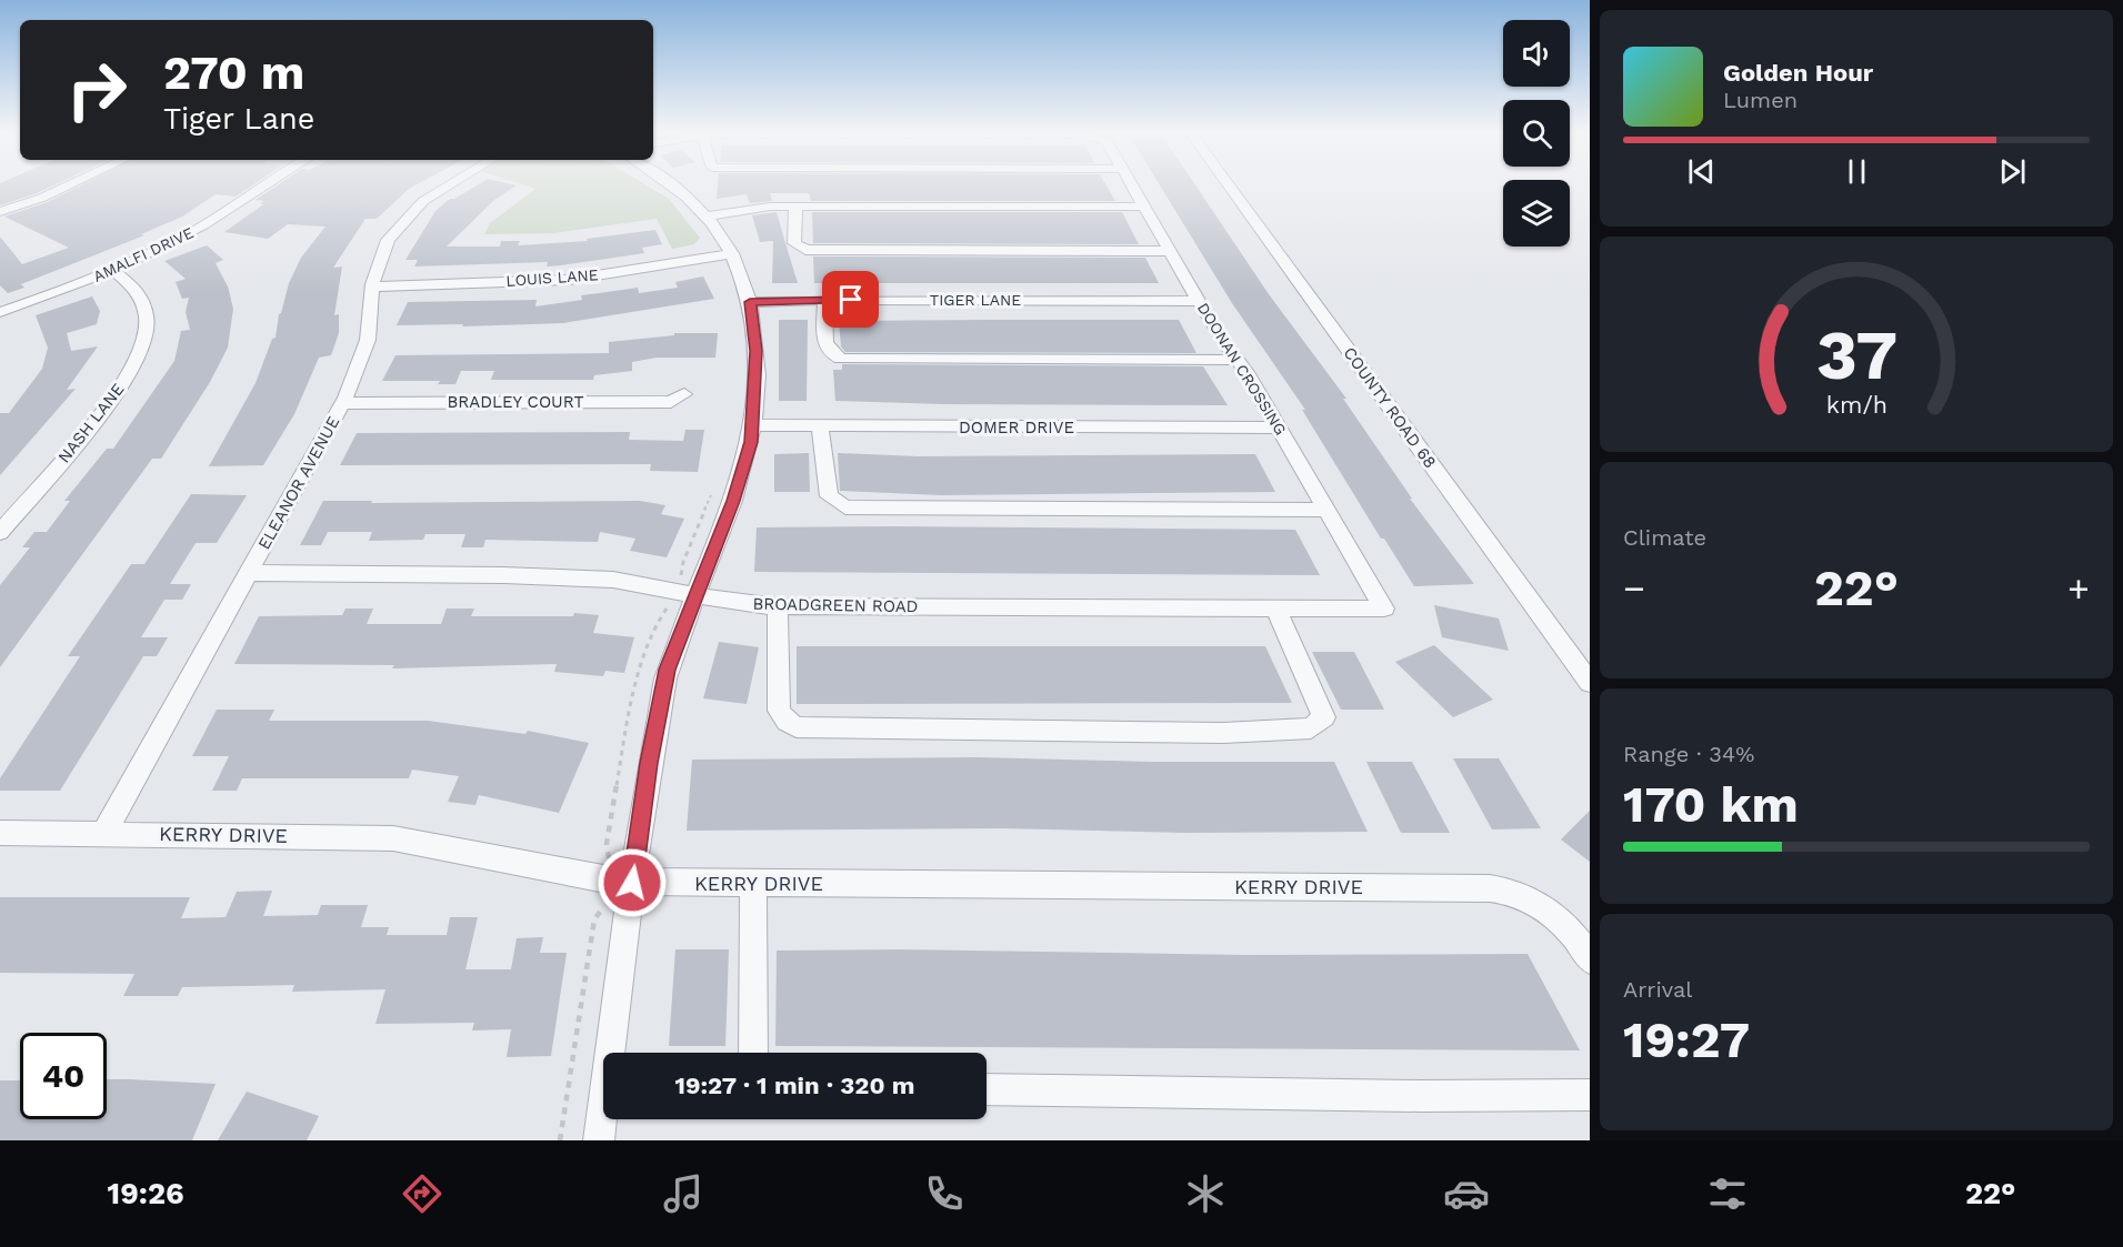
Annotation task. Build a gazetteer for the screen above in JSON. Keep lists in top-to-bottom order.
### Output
{
  "streets": {
    "street": [
      "AMALFI DRIVE",
      "LOUIS LANE",
      "TIGER LANE",
      "DOONAN CROSSING",
      "BRADLEY COURT",
      "COUNTY ROAD 68",
      "NASH LANE",
      "DOMER DRIVE",
      "ELEANOR AVENUE",
      "BROADGREEN ROAD",
      "KERRY DRIVE"
    ]
  },
  "crossings": [
    ["AMALFI DRIVE", "NASH LANE"],
    ["LOUIS LANE", "ELEANOR AVENUE"],
    ["TIGER LANE", "DOONAN CROSSING"],
    ["DOONAN CROSSING", "DOMER DRIVE"],
    ["DOONAN CROSSING", "BROADGREEN ROAD"],
    ["BRADLEY COURT", "ELEANOR AVENUE"],
    ["ELEANOR AVENUE", "BROADGREEN ROAD"],
    ["ELEANOR AVENUE", "KERRY DRIVE"]
  ],
  "page": {
    "turn": ["270 m", "Tiger Lane"],
    "song": ["Golden Hour", "Lumen"],
    "tile": [
      "Climate",
      ["Range · 34%", "170 km"],
      ["Arrival", "19:27"]
    ],
    "heat": ["−", "22°", "+"],
    "limit": "40",
    "trip": "19:27 · 1 min · 320 m",
    "tabs": ["19:26", "22°"],
    "gauge": ["37", "km/h"]
  }
}
